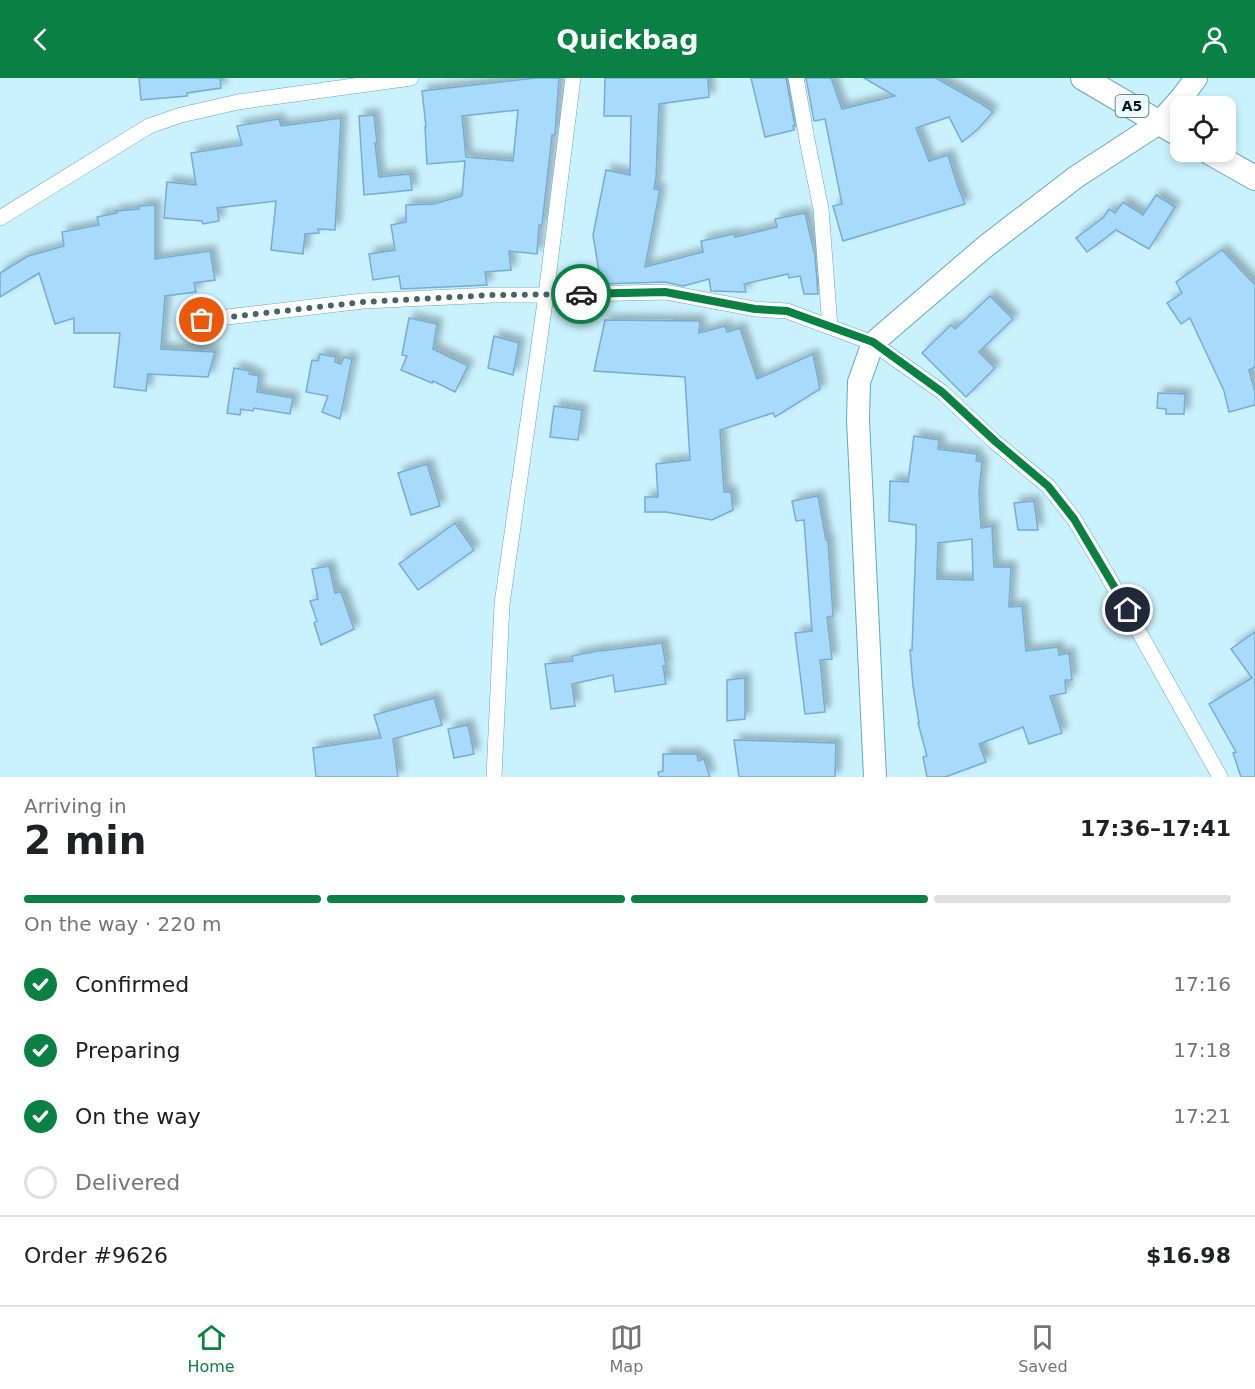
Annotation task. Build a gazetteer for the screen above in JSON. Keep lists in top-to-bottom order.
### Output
{
  "streets": {
    "main road": ["A5"]
  },
  "page": {
    "header": "Quickbag",
    "heading": ["2 min", "Arriving in", "17:36–17:41"],
    "panel": ["Order #9626", "$16.98"],
    "bar": "On the way · 220 m",
    "list": [
      ["Confirmed", "17:16"],
      ["Preparing", "17:18"],
      ["On the way", "17:21"],
      "Delivered"
    ],
    "tabs": ["Home", "Map", "Saved"]
  }
}
